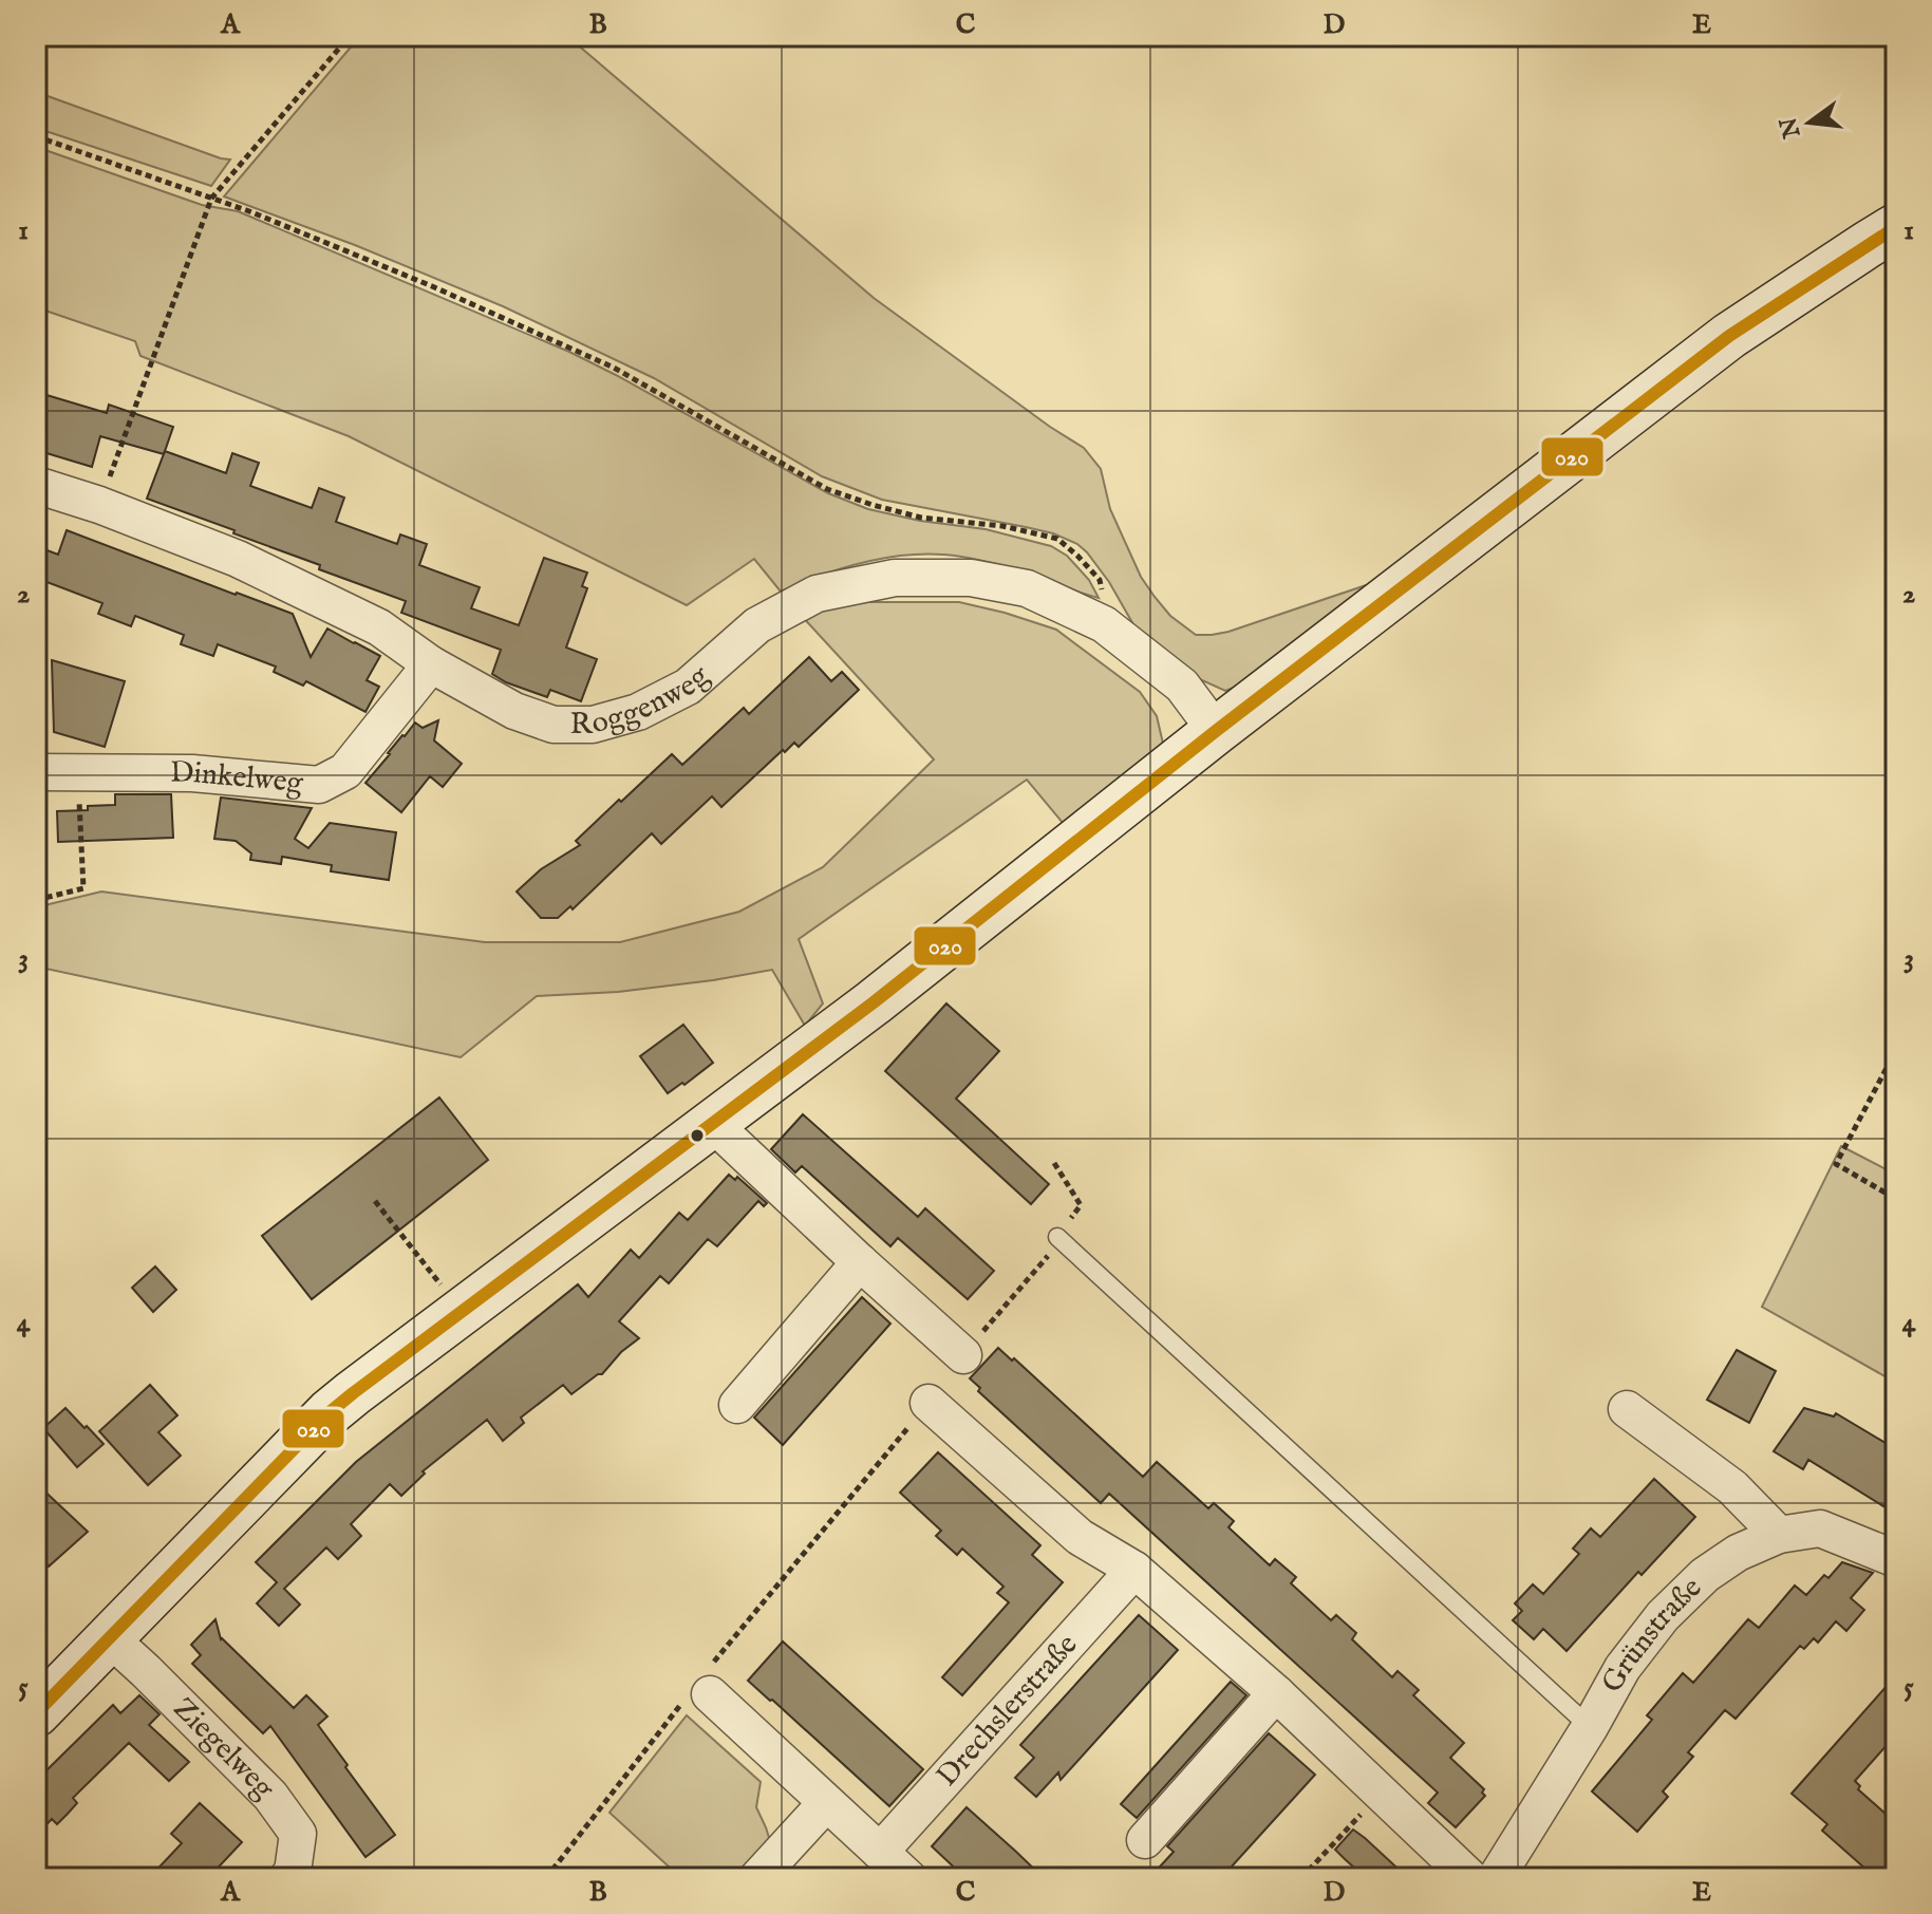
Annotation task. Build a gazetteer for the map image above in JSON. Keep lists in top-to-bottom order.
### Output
{
  "streets": {
    "street": [
      "Roggenweg",
      "Dinkelweg",
      "Grünstraße",
      "Drechslerstraße",
      "Ziegelweg"
    ]
  },
  "crossings": [
    ["Roggenweg", "Dinkelweg"]
  ],
  "lines": ["transit line 020"],
  "north": "left",
  "grid": {
    "columns": [
      "A",
      "B",
      "C",
      "D",
      "E"
    ],
    "rows": [
      "1",
      "2",
      "3",
      "4",
      "5"
    ]
  }
}
